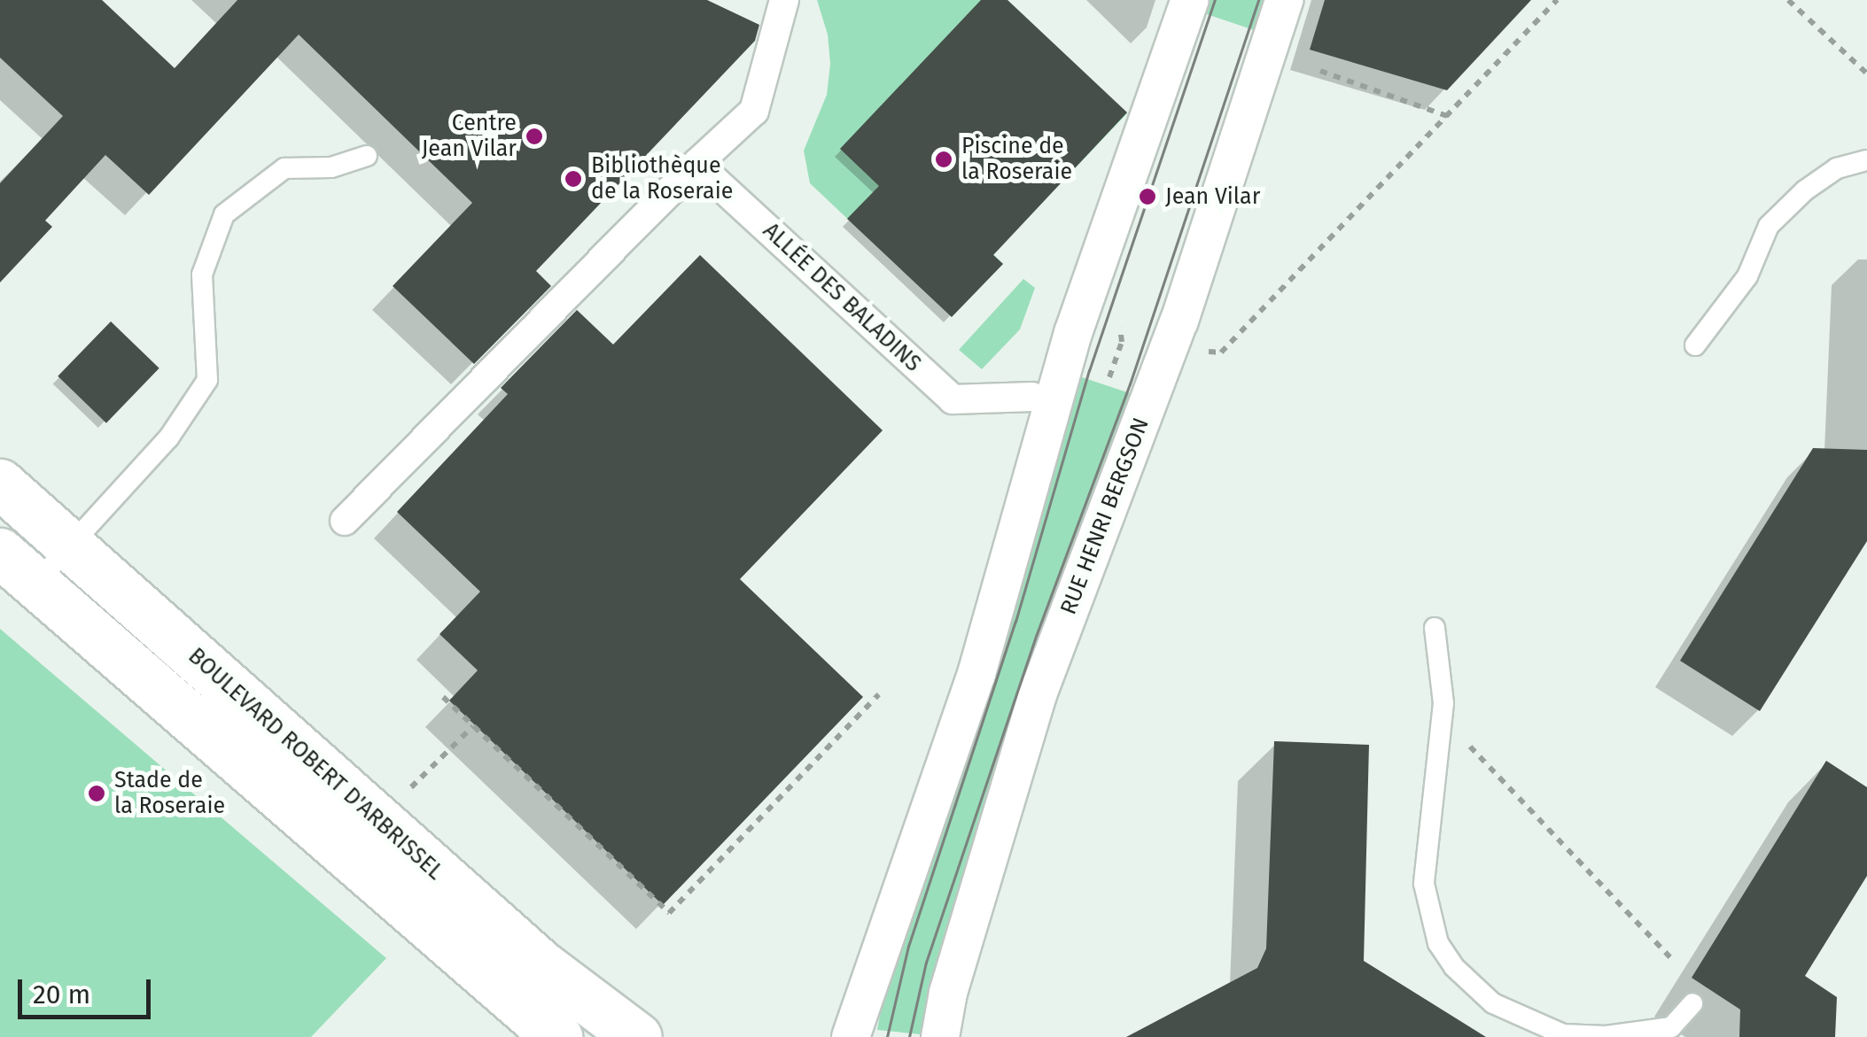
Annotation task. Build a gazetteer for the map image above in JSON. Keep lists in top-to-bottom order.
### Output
{
  "streets": {
    "street": ["ALLÉE DES BALADINS", "RUE HENRI BERGSON", "BOULEVARD ROBERT D'ARBRISSEL"]
  },
  "places": [
    "Centre Jean Vilar",
    "Piscine de la Roseraie",
    "Bibliothèque de la Roseraie",
    "Jean Vilar",
    "Stade de la Roseraie"
  ],
  "scale_bar": "20 m"
}
